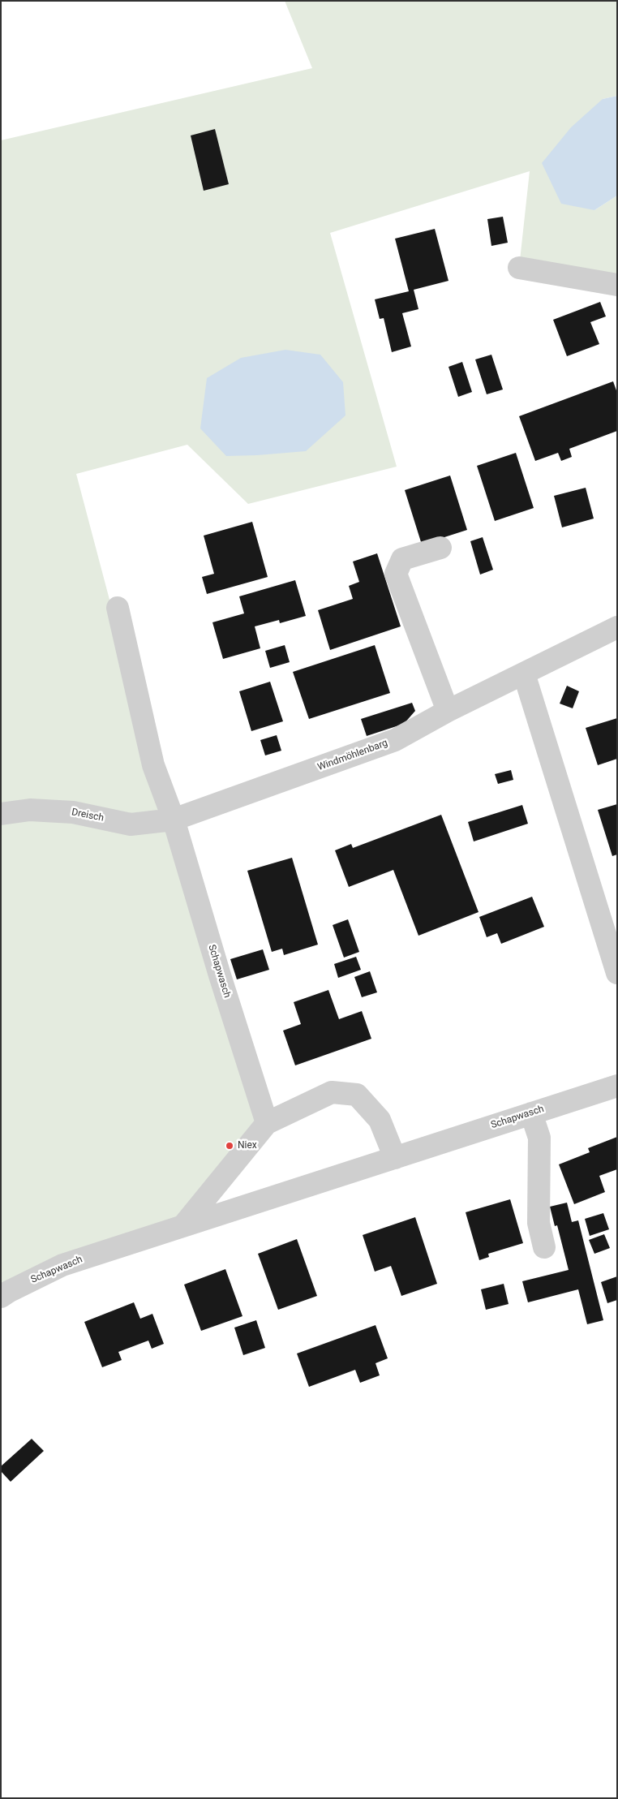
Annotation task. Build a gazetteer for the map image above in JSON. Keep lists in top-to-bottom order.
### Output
{
  "streets": {
    "street": ["Windmöhlenbarg", "Dreisch", "Schapwasch"]
  },
  "crossings": [
    ["Windmöhlenbarg", "Dreisch"],
    ["Windmöhlenbarg", "Schapwasch"],
    ["Dreisch", "Schapwasch"]
  ],
  "places": ["Niex"]
}
